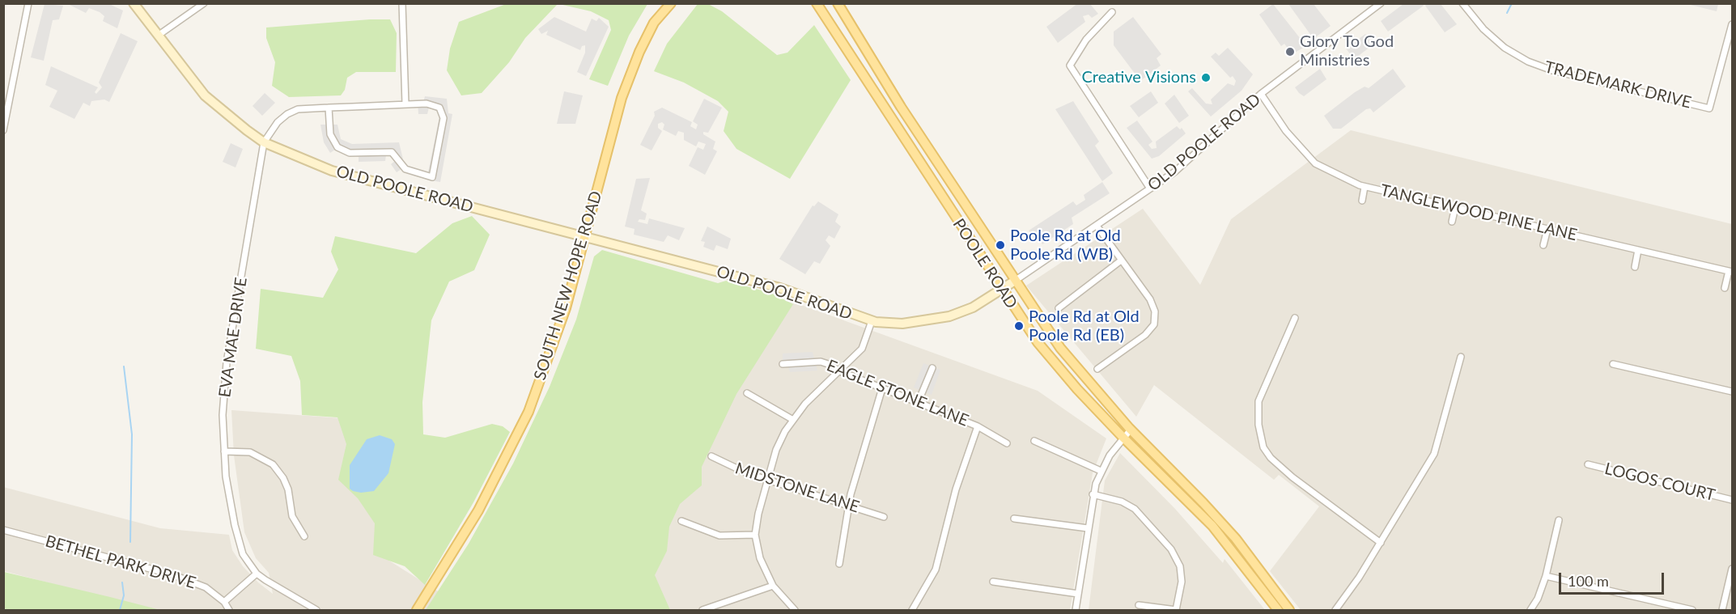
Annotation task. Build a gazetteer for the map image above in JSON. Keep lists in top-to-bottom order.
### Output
{
  "streets": {
    "main road": ["POOLE ROAD", "SOUTH NEW HOPE ROAD"],
    "street": [
      "TRADEMARK DRIVE",
      "OLD POOLE ROAD",
      "TANGLEWOOD PINE LANE",
      "EVA MAE DRIVE",
      "EAGLE STONE LANE",
      "LOGOS COURT",
      "MIDSTONE LANE",
      "BETHEL PARK DRIVE"
    ]
  },
  "crossings": [
    ["OLD POOLE ROAD", "TANGLEWOOD PINE LANE"],
    ["OLD POOLE ROAD", "POOLE ROAD"],
    ["OLD POOLE ROAD", "SOUTH NEW HOPE ROAD"],
    ["OLD POOLE ROAD", "EVA MAE DRIVE"]
  ],
  "places": [
    "Glory To God Ministries",
    "Creative Visions",
    "Poole Rd at Old Poole Rd (WB)",
    "Poole Rd at Old Poole Rd (EB)"
  ],
  "scale_bar": "100 m"
}
